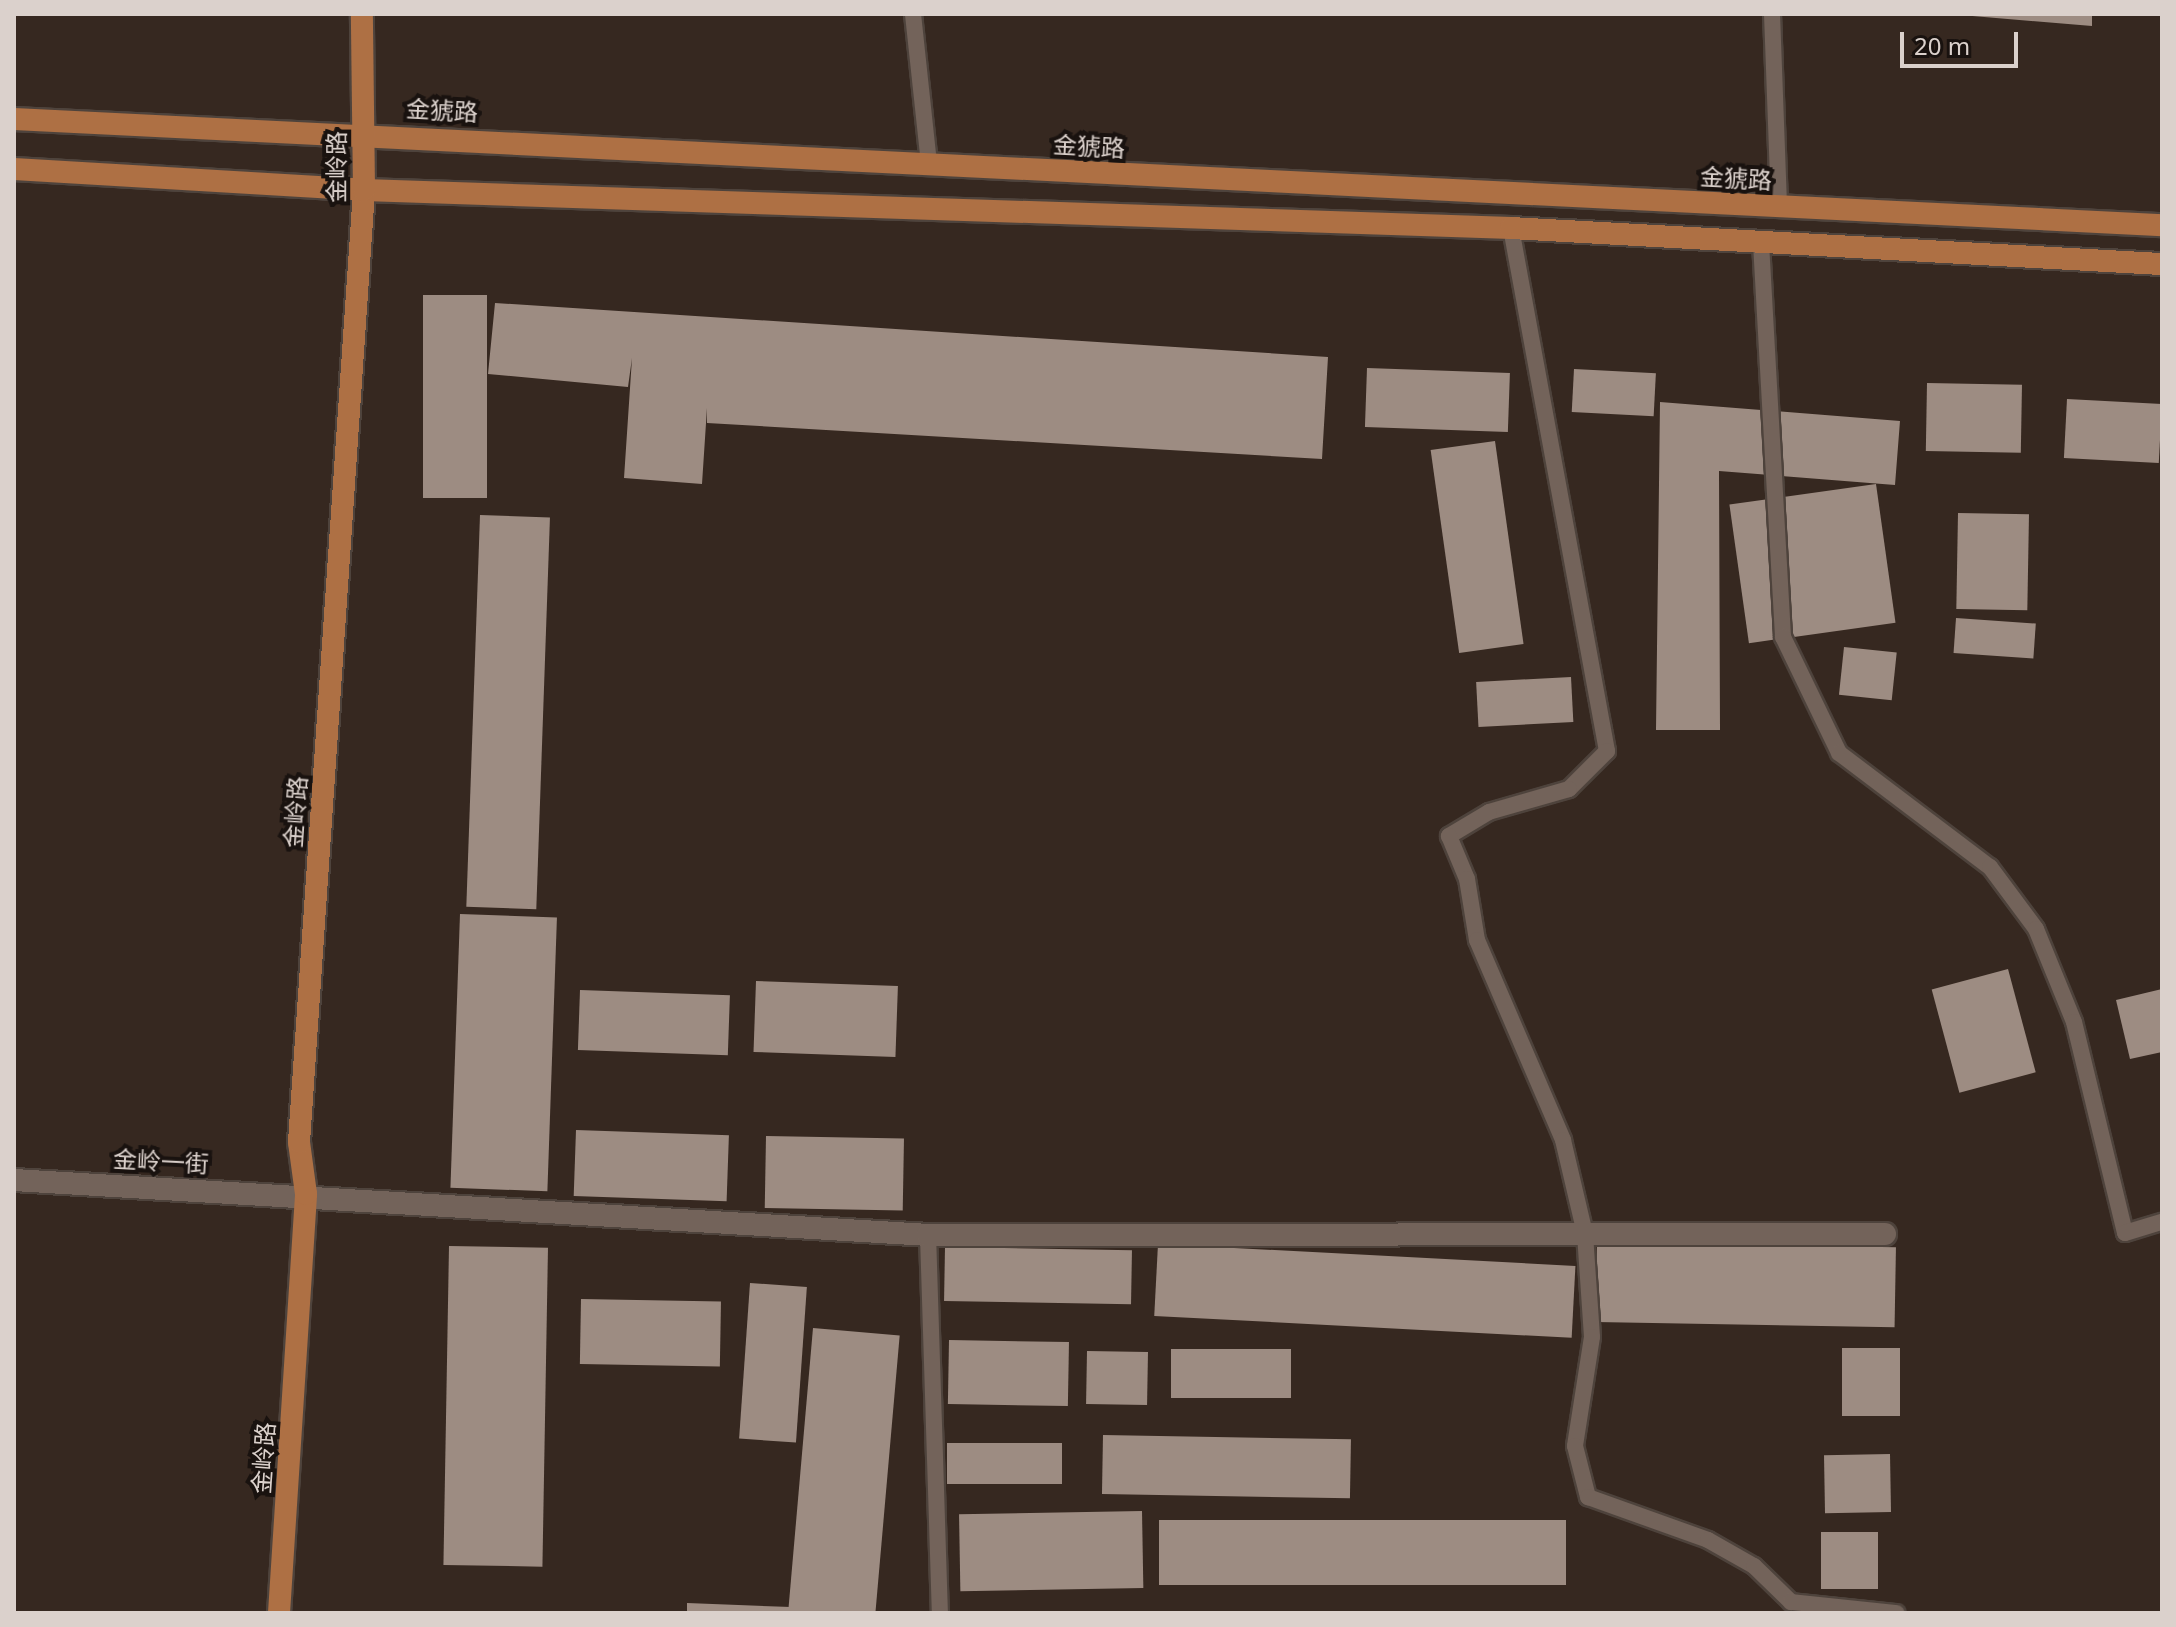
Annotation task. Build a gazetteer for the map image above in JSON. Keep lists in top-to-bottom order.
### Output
{
  "streets": {
    "main road": ["金猇路", "金岭路"],
    "street": ["金岭一街"]
  },
  "crossings": [
    ["金猇路", "金岭路"],
    ["金岭路", "金岭一街"]
  ],
  "scale_bar": "20 m"
}
